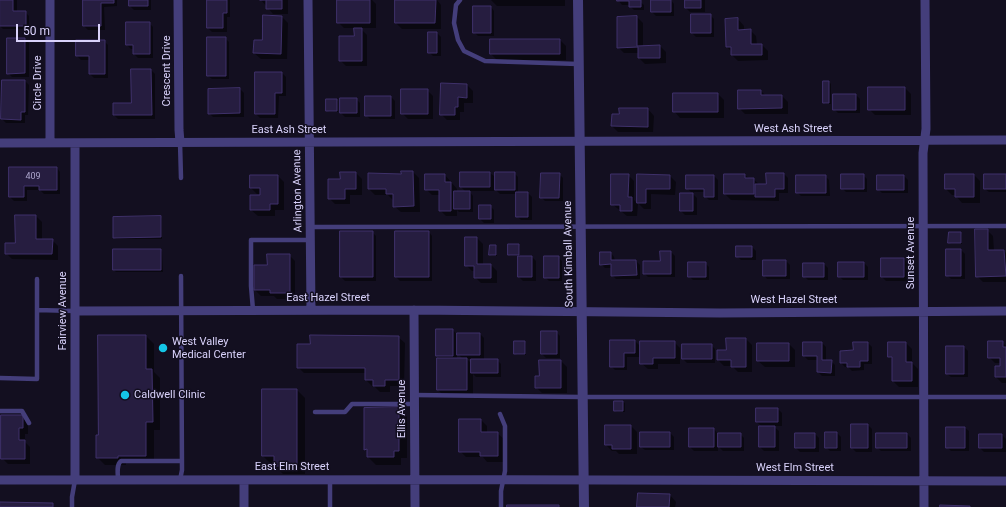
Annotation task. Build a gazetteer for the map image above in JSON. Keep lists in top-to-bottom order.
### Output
{
  "streets": {
    "street": [
      "Crescent Drive",
      "Circle Drive",
      "West Ash Street",
      "East Ash Street",
      "Arlington Avenue",
      "Sunset Avenue",
      "South Kimball Avenue",
      "East Hazel Street",
      "West Hazel Street",
      "Fairview Avenue",
      "Ellis Avenue",
      "East Elm Street",
      "West Elm Street"
    ]
  },
  "crossings": [
    ["Crescent Drive", "East Ash Street"],
    ["Circle Drive", "East Ash Street"],
    ["West Ash Street", "East Ash Street"],
    ["West Ash Street", "Sunset Avenue"],
    ["West Ash Street", "South Kimball Avenue"],
    ["East Ash Street", "Arlington Avenue"],
    ["East Ash Street", "South Kimball Avenue"],
    ["East Ash Street", "Fairview Avenue"],
    ["Arlington Avenue", "East Hazel Street"],
    ["Sunset Avenue", "West Hazel Street"],
    ["Sunset Avenue", "West Elm Street"],
    ["South Kimball Avenue", "East Hazel Street"],
    ["South Kimball Avenue", "West Hazel Street"],
    ["South Kimball Avenue", "East Elm Street"],
    ["South Kimball Avenue", "West Elm Street"],
    ["East Hazel Street", "West Hazel Street"],
    ["East Hazel Street", "Fairview Avenue"],
    ["East Hazel Street", "Ellis Avenue"],
    ["Fairview Avenue", "East Elm Street"],
    ["Ellis Avenue", "East Elm Street"],
    ["East Elm Street", "West Elm Street"]
  ],
  "places": ["West Valley Medical Center", "Caldwell Clinic"],
  "house_numbers": ["409"],
  "scale_bar": "50 m"
}
